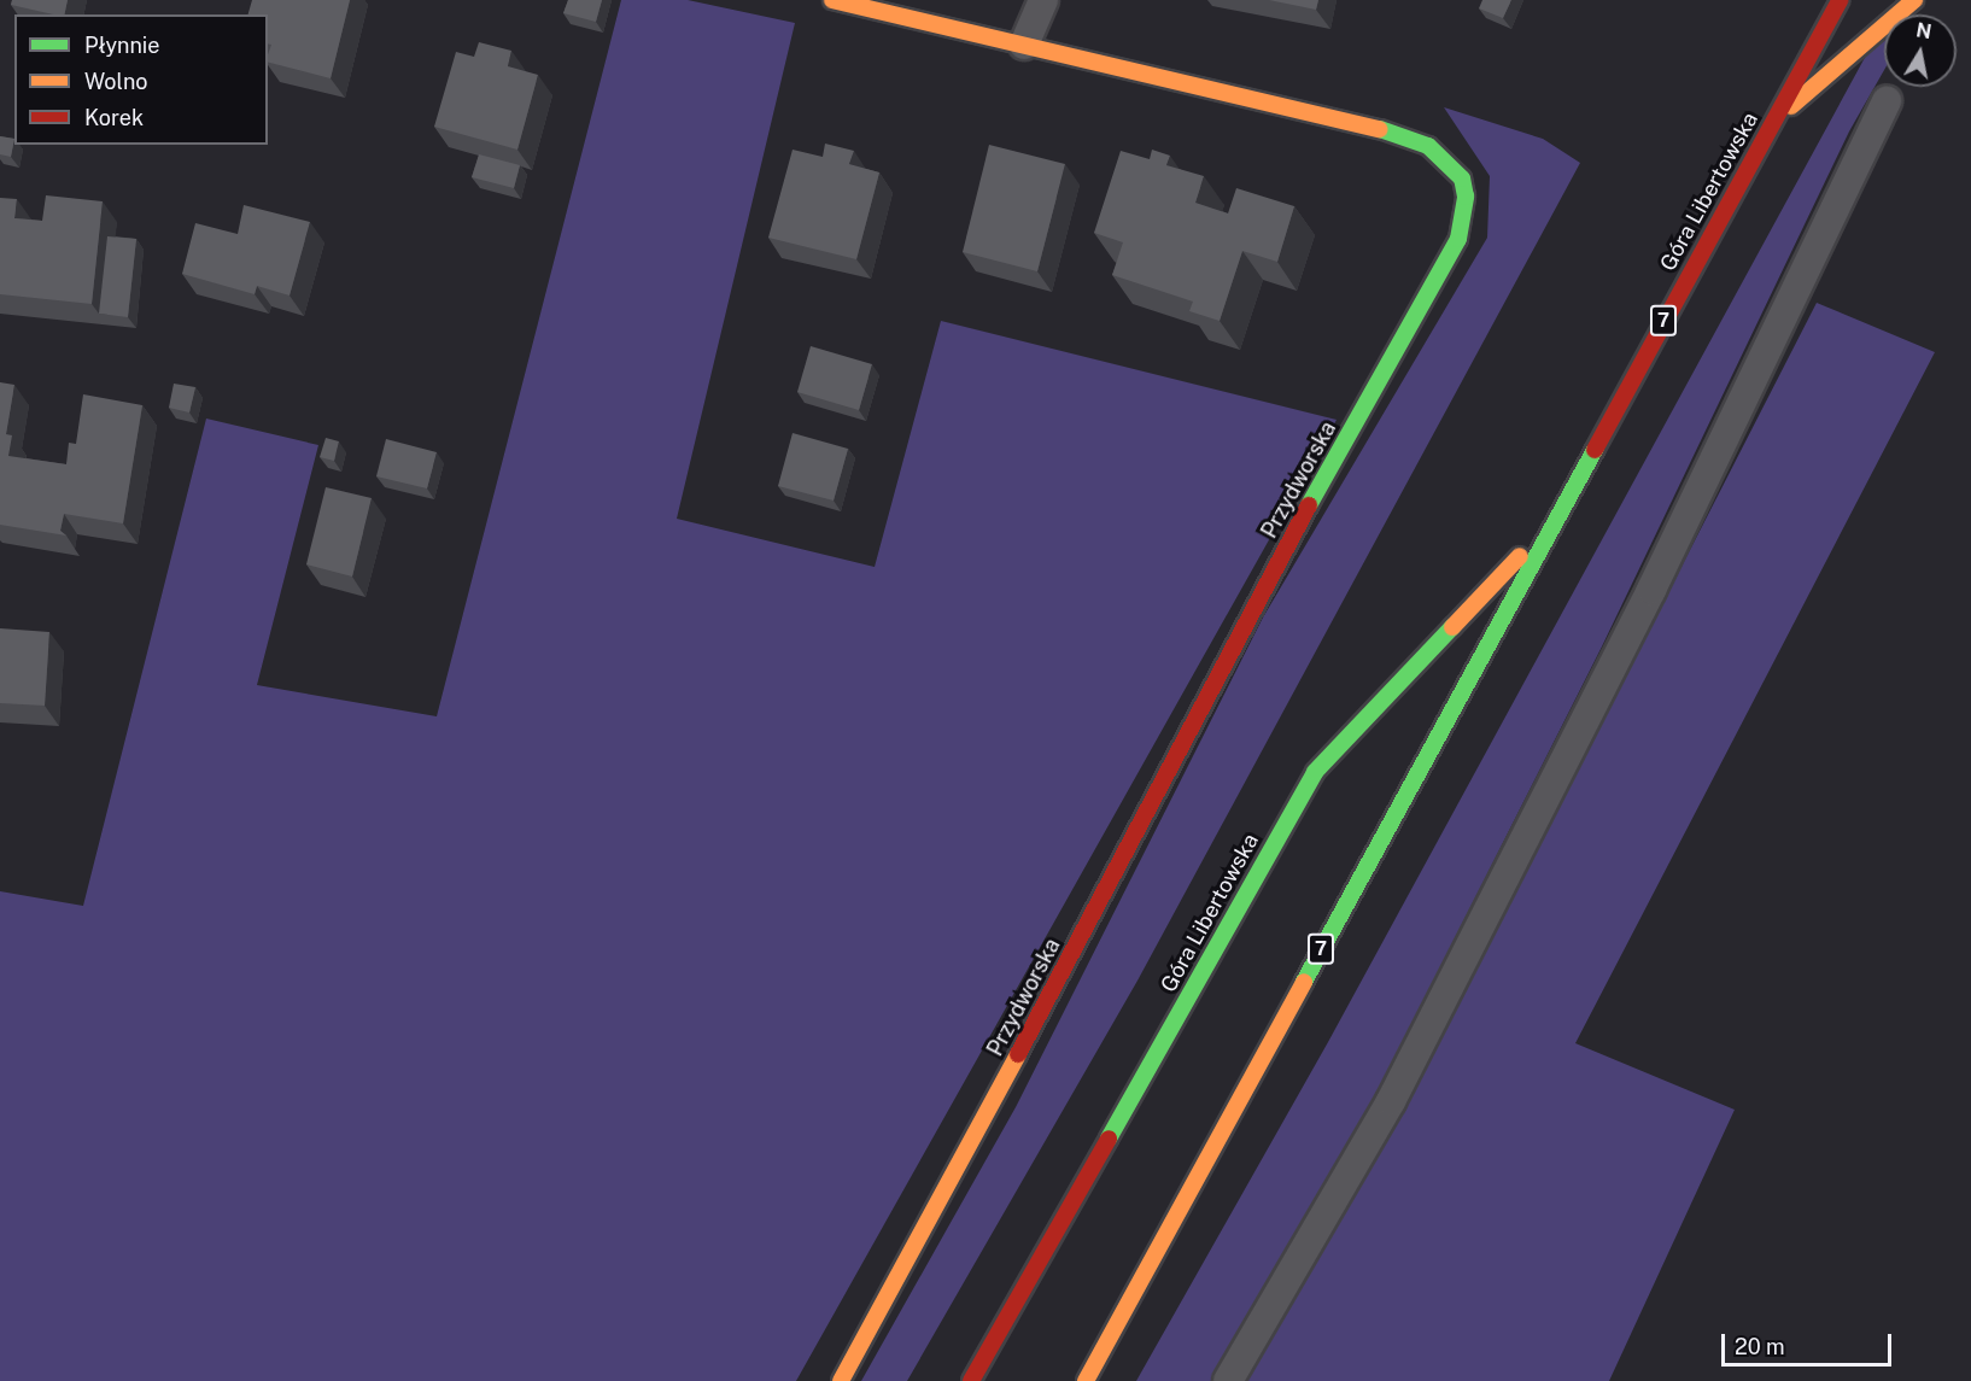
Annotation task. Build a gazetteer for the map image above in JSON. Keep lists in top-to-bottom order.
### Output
{
  "streets": {
    "main road": ["Góra Libertowska", "7", "Przydworska"]
  },
  "crossings": [
    ["Góra Libertowska", "7"]
  ],
  "legend": ["Płynnie", "Wolno", "Korek"],
  "scale_bar": "20 m",
  "north": "top"
}
